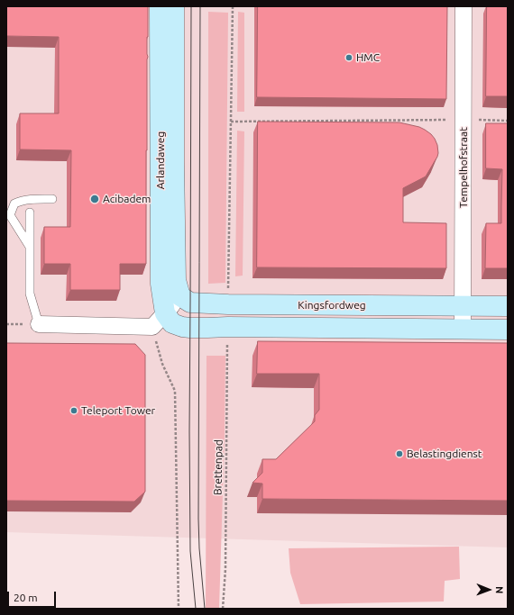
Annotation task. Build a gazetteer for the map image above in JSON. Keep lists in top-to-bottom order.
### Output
{
  "streets": {
    "street": ["Arlandaweg", "Tempelhofstraat", "Kingsfordweg"],
    "path": ["Brettenpad"]
  },
  "crossings": [
    ["Arlandaweg", "Kingsfordweg"],
    ["Tempelhofstraat", "Kingsfordweg"],
    ["Kingsfordweg", "Brettenpad"]
  ],
  "places": [
    "HMC",
    "Acibadem",
    "Teleport Tower",
    "Belastingdienst"
  ],
  "scale_bar": "20 m",
  "north": "right"
}
